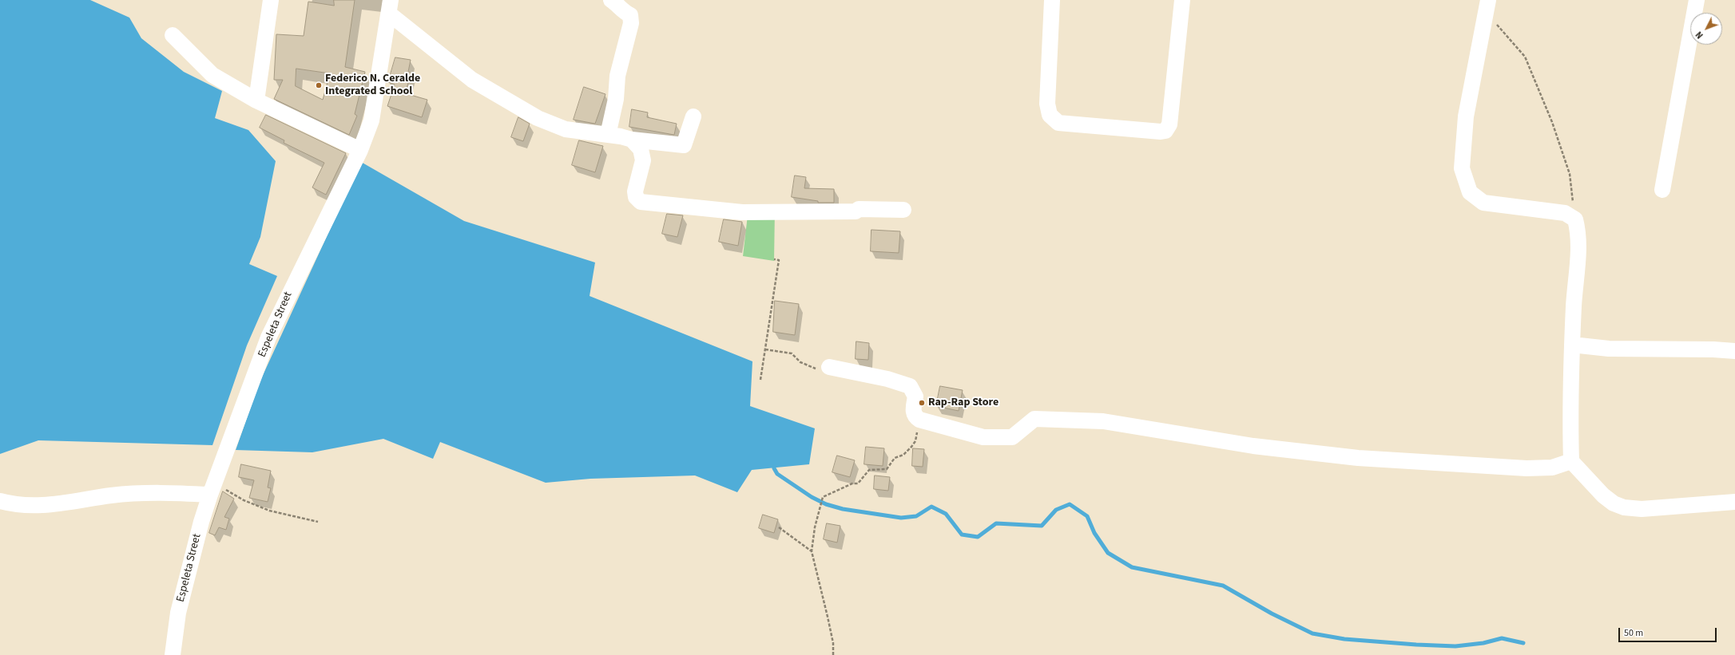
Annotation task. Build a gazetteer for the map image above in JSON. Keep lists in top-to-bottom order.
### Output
{
  "streets": {
    "street": ["Espeleta Street"]
  },
  "places": ["Federico N. Ceralde Integrated School", "Rap-Rap Store"],
  "scale_bar": "50 m",
  "north": "bottom left"
}
